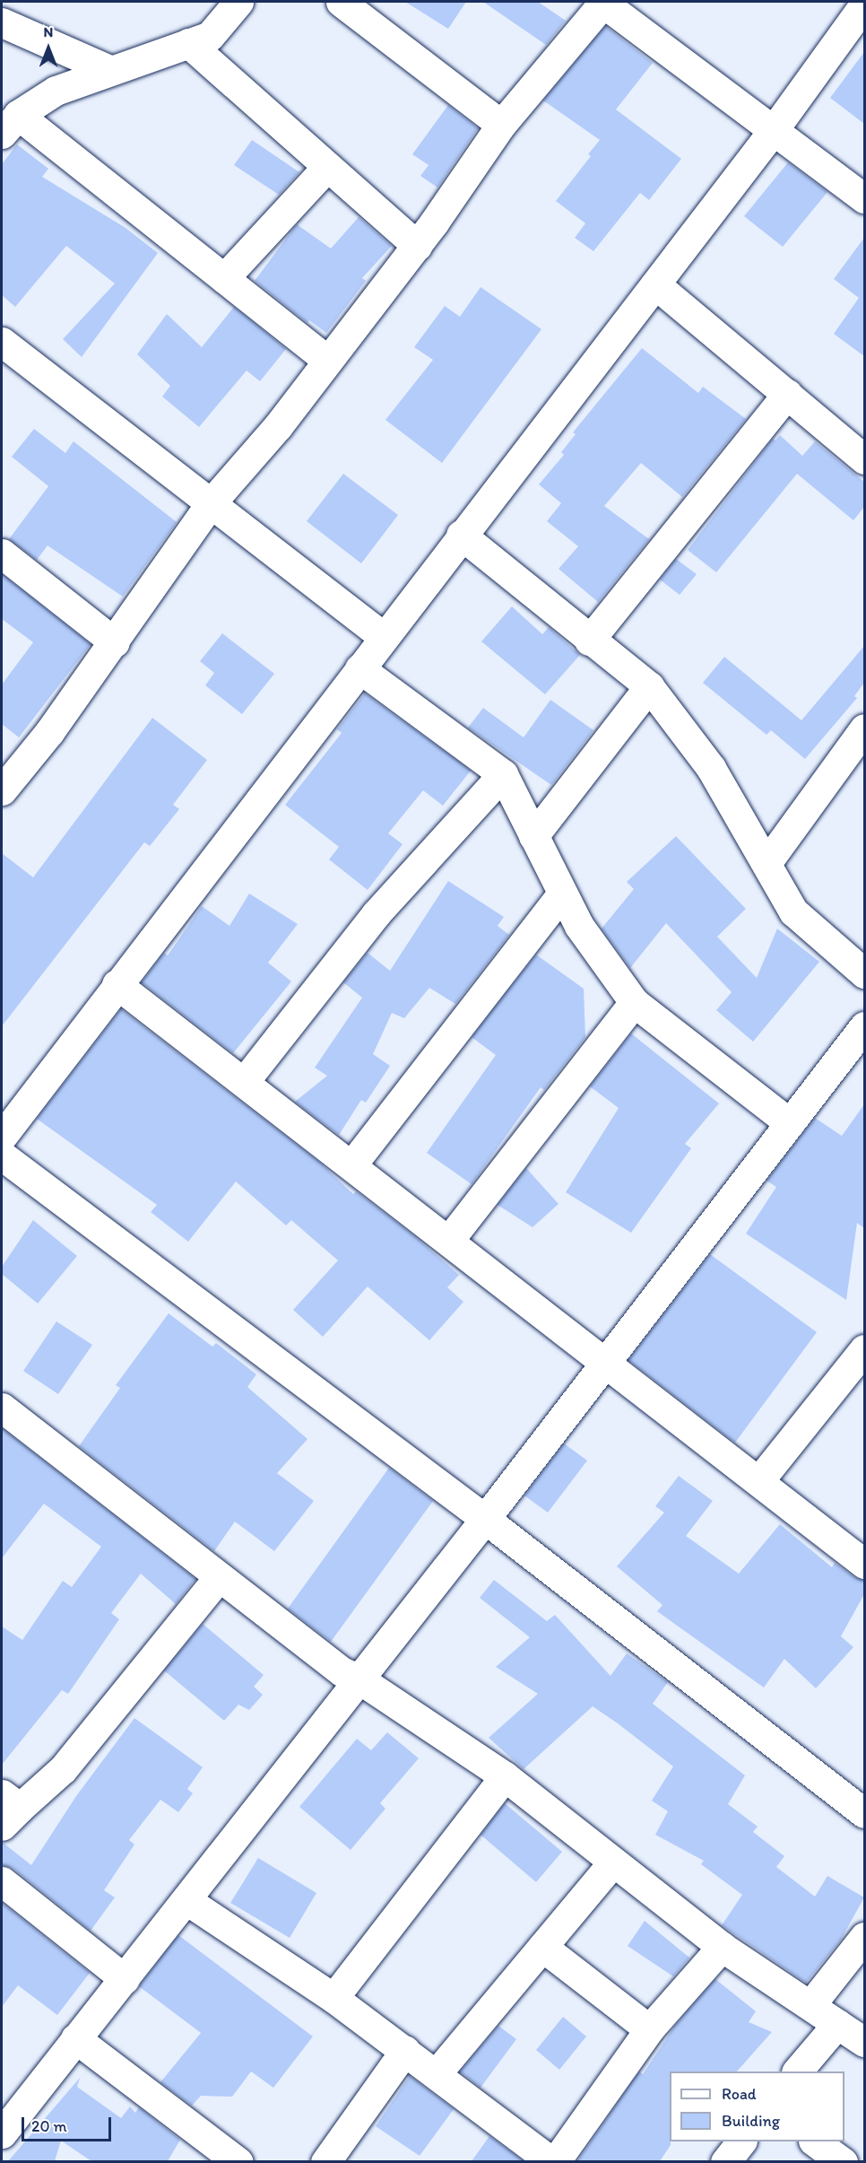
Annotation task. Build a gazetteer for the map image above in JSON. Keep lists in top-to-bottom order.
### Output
{
  "legend": ["Road", "Building"],
  "scale_bar": "20 m",
  "north": "top"
}
